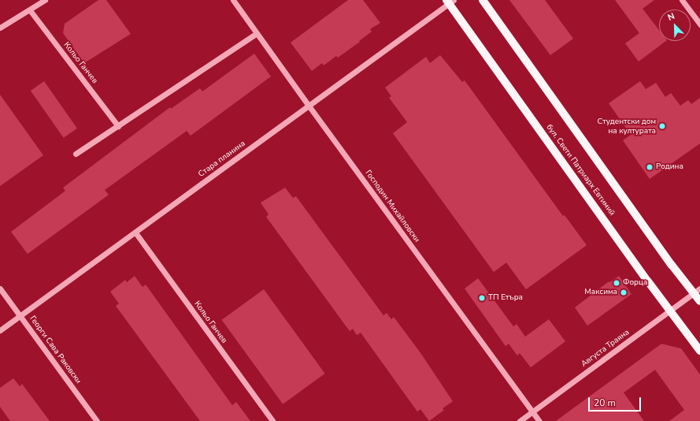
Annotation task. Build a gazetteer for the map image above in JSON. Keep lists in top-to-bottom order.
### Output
{
  "streets": {
    "main road": ["бул. Свети Патриарх Евтимий"],
    "street": [
      "Кольо Ганчев",
      "Стара планина",
      "Господин Михайловски",
      "Августа Траяна",
      "Георги Сава Раковски"
    ]
  },
  "crossings": [
    ["Кольо Ганчев", "Стара планина"],
    ["Стара планина", "бул. Свети Патриарх Евтимий"],
    ["Стара планина", "Господин Михайловски"],
    ["Стара планина", "Георги Сава Раковски"],
    ["бул. Свети Патриарх Евтимий", "Августа Траяна"],
    ["Господин Михайловски", "Августа Траяна"]
  ],
  "places": [
    "Студентски дом на културата",
    "Родина",
    "Форца",
    "Максима",
    "ТП Етъра"
  ],
  "scale_bar": "20 m",
  "north": "top left"
}
